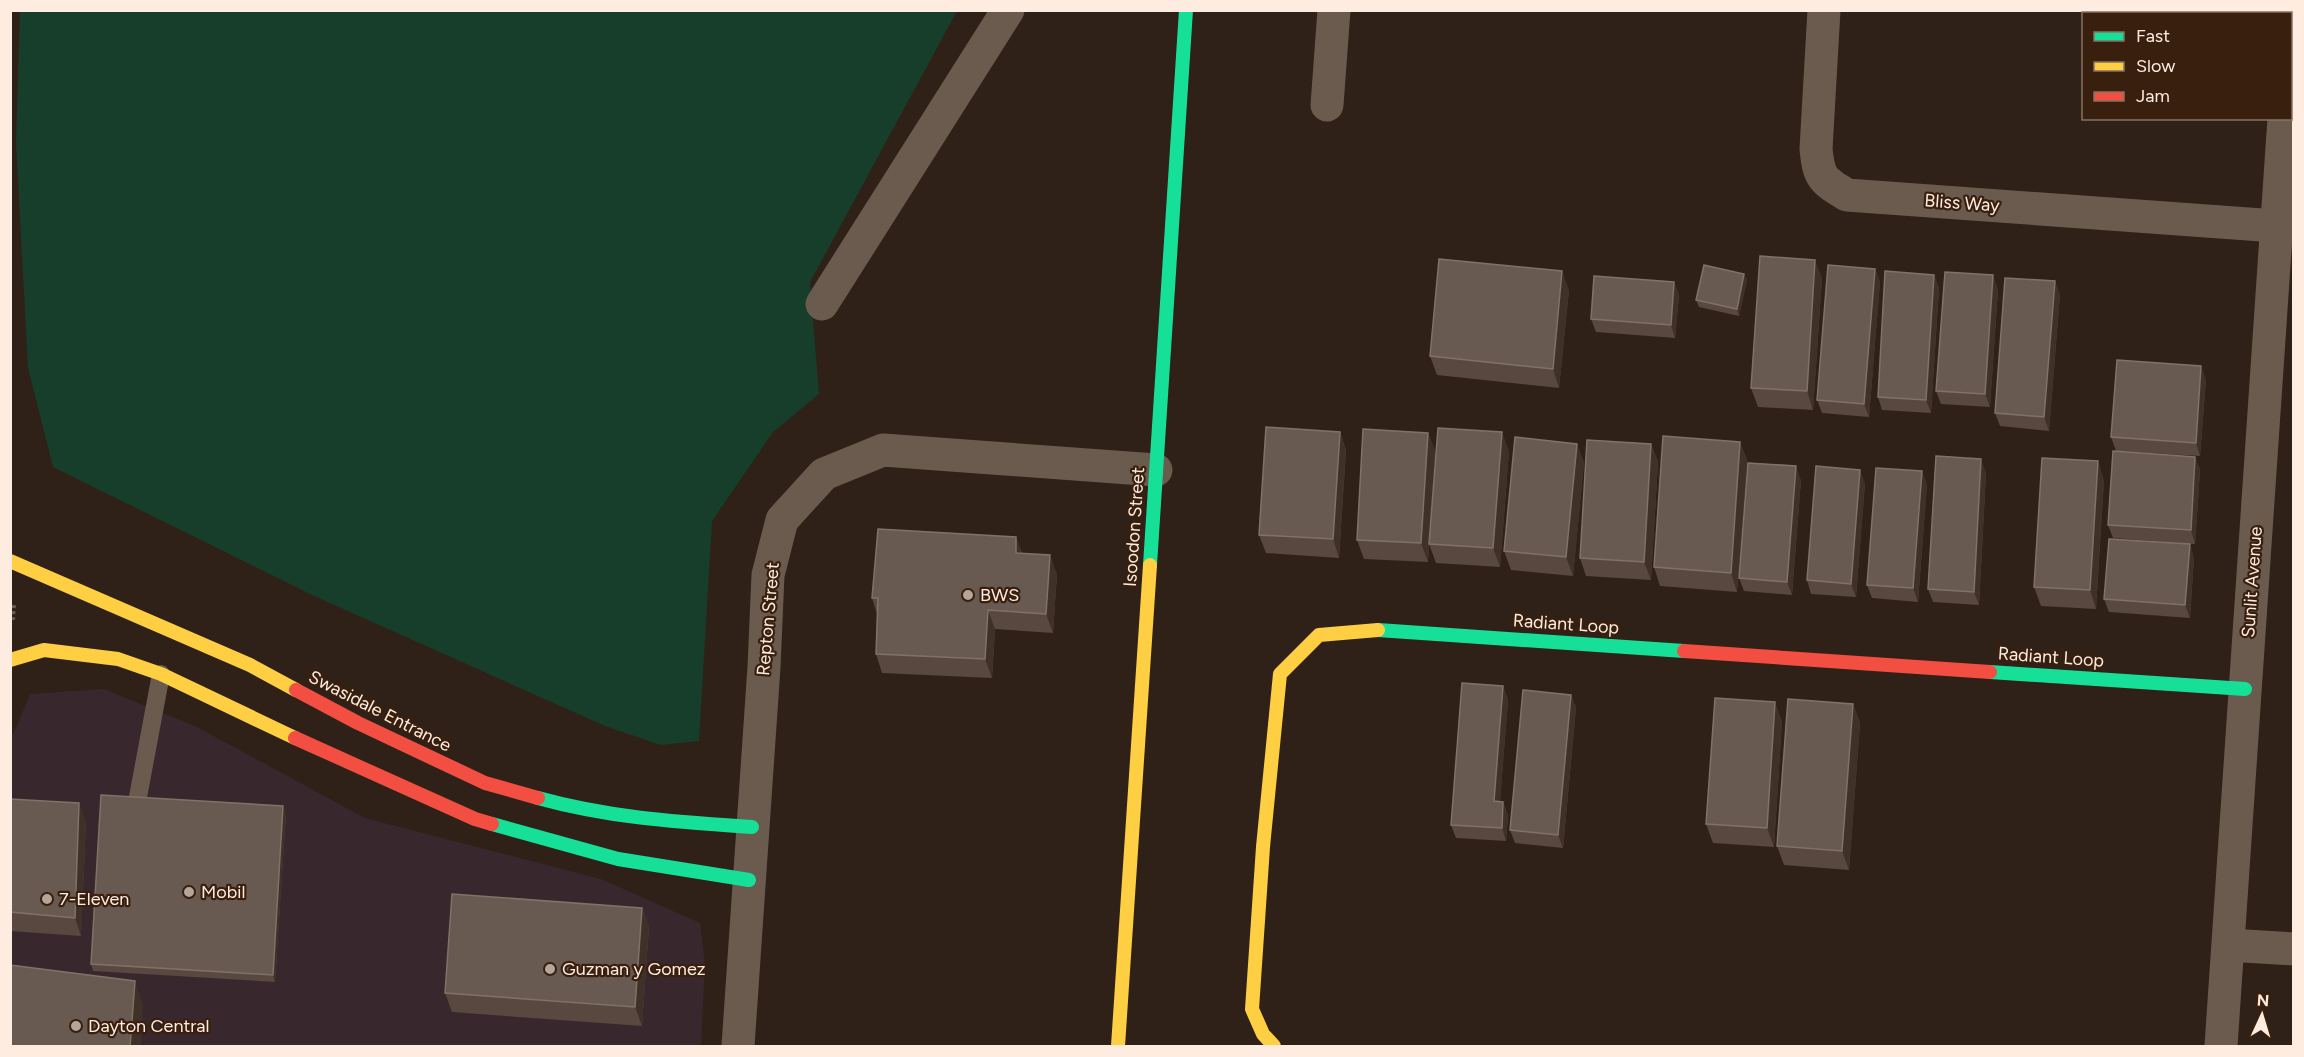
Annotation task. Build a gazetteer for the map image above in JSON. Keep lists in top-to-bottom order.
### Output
{
  "streets": {
    "street": [
      "Bliss Way",
      "Isoodon Street",
      "Sunlit Avenue",
      "Repton Street",
      "Radiant Loop",
      "Swasidale Entrance"
    ]
  },
  "crossings": [
    ["Bliss Way", "Sunlit Avenue"],
    ["Isoodon Street", "Repton Street"],
    ["Sunlit Avenue", "Radiant Loop"],
    ["Repton Street", "Swasidale Entrance"]
  ],
  "places": [
    "BWS",
    "Mobil",
    "7-Eleven",
    "Guzman y Gomez",
    "Dayton Central"
  ],
  "legend": ["Fast", "Slow", "Jam"],
  "north": "top"
}
